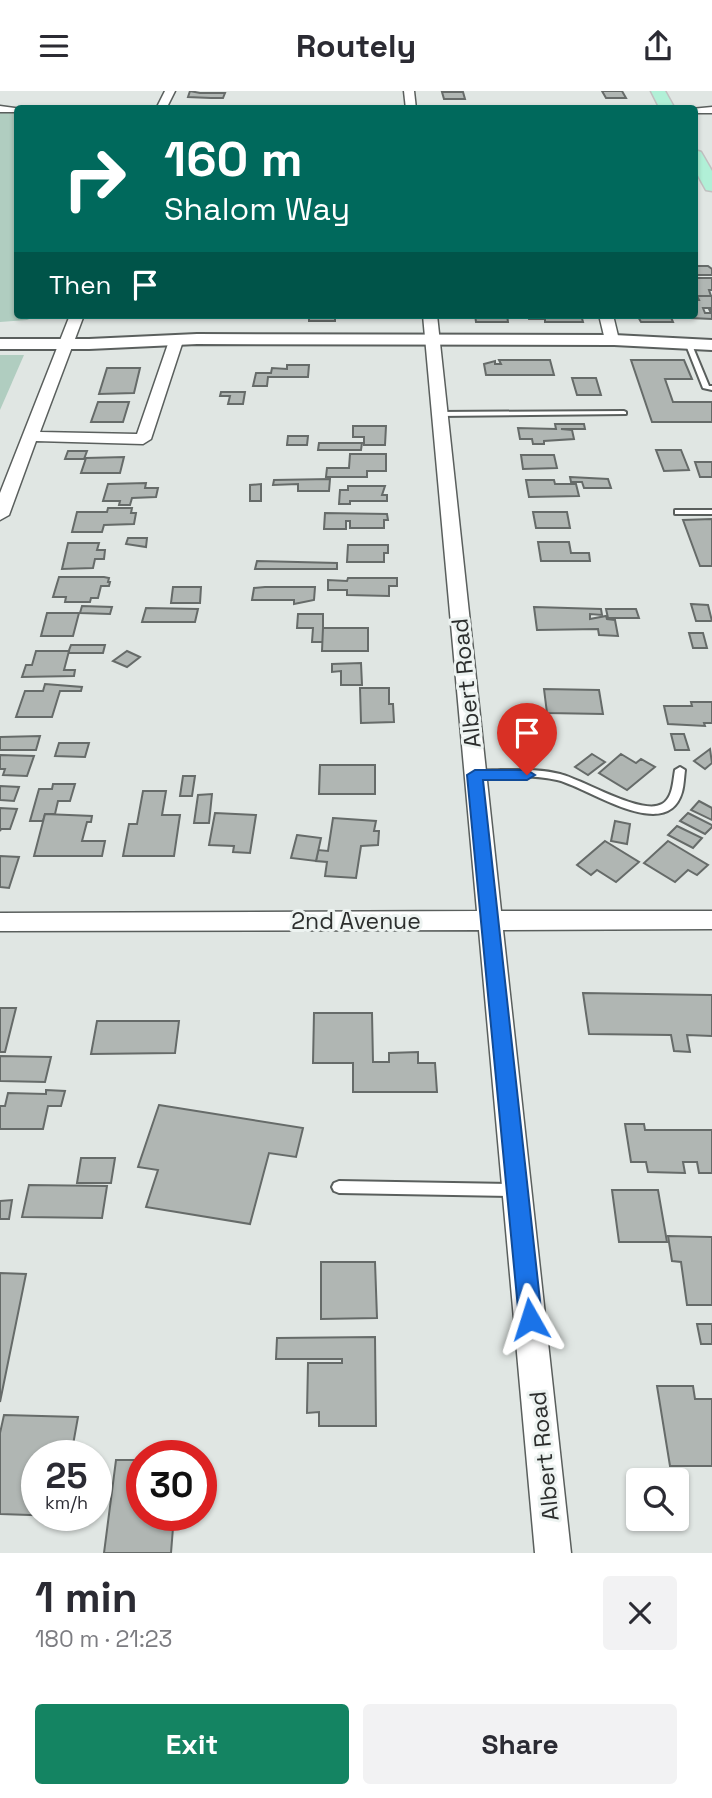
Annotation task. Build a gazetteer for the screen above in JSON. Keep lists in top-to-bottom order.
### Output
{
  "streets": {
    "street": ["Albert Road", "2nd Avenue"]
  },
  "crossings": [
    ["Albert Road", "2nd Avenue"]
  ],
  "page": {
    "header": "Routely",
    "turn": ["160 m", "Shalom Way"],
    "then": "Then",
    "speed": "25 km/h",
    "limit": "30",
    "heading": ["1 min", "180 m · 21:23"],
    "buttons": ["Exit", "Share"]
  }
}
